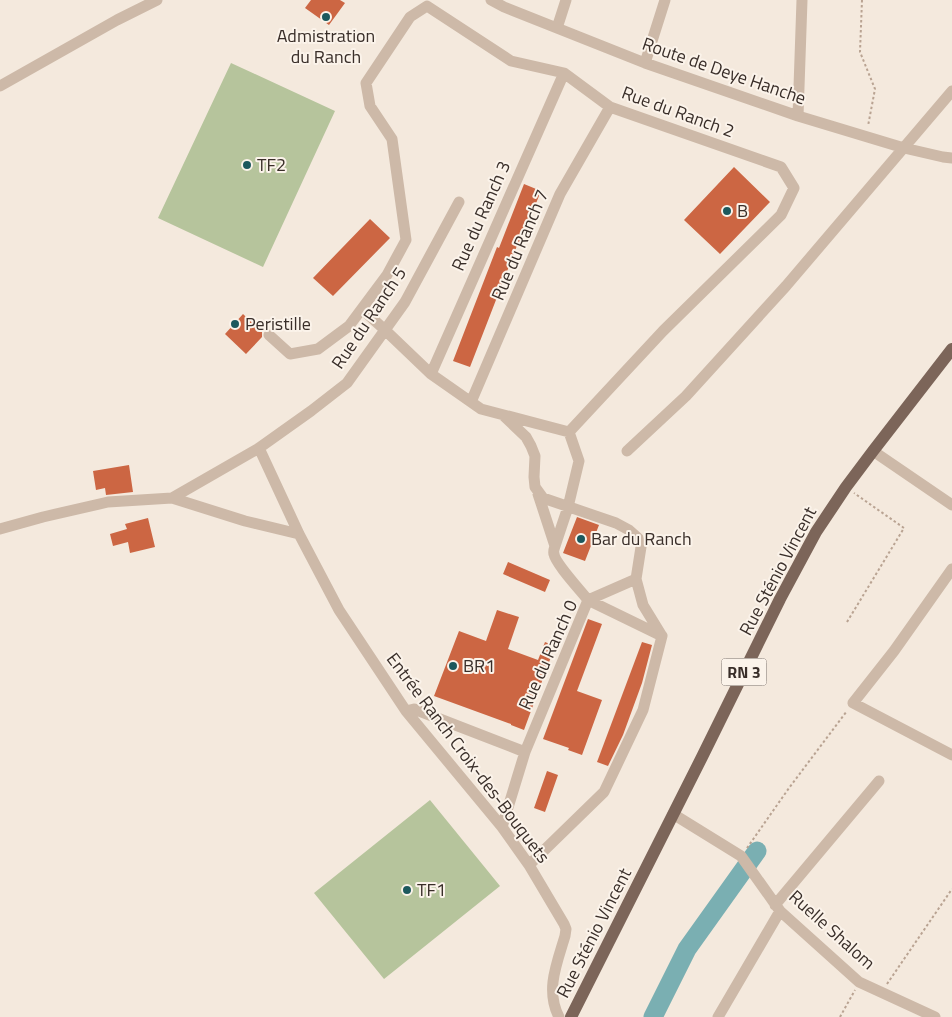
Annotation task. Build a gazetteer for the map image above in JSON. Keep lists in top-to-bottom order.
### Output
{
  "streets": {
    "main road": ["Rue Sténio Vincent", "RN 3"],
    "street": [
      "Route de Deye Hanche",
      "Rue du Ranch 2",
      "Rue du Ranch 3",
      "Rue du Ranch 7",
      "Rue du Ranch 5",
      "Rue du Ranch 0",
      "Entrée Ranch Croix-des-Bouquets",
      "Ruelle Shalom"
    ]
  },
  "crossings": [
    ["Rue du Ranch 2", "Rue du Ranch 3"],
    ["Rue du Ranch 2", "Rue du Ranch 7"],
    ["Rue du Ranch 5", "Entrée Ranch Croix-des-Bouquets"],
    ["Rue Sténio Vincent", "Ruelle Shalom"],
    ["Rue du Ranch 0", "Entrée Ranch Croix-des-Bouquets"]
  ],
  "places": [
    "Admistration du Ranch",
    "TF2",
    "B",
    "Peristille",
    "Bar du Ranch",
    "BR1",
    "TF1"
  ]
}
